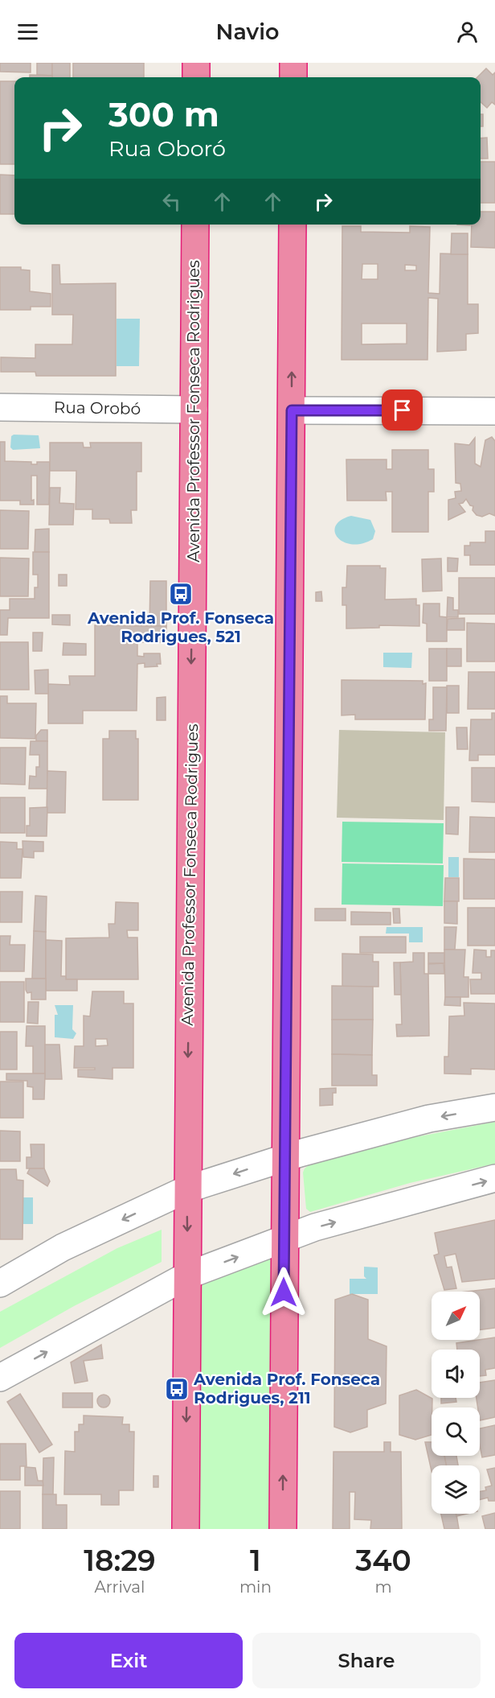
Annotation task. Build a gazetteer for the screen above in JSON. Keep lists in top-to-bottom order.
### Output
{
  "streets": {
    "highway": ["Avenida Professor Fonseca Rodrigues"],
    "street": ["Rua Orobó"]
  },
  "crossings": [
    ["Rua Orobó", "Avenida Professor Fonseca Rodrigues"]
  ],
  "places": {
    "bus stop": ["Avenida Prof. Fonseca Rodrigues, 521", "Avenida Prof. Fonseca Rodrigues, 211"]
  },
  "north": "top right",
  "page": {
    "header": "Navio",
    "turn": ["300 m", "Rua Oboró"],
    "eta": [
      "18:29",
      "Arrival",
      "1",
      "min",
      "340",
      "m"
    ],
    "buttons": ["Exit", "Share"]
  }
}
